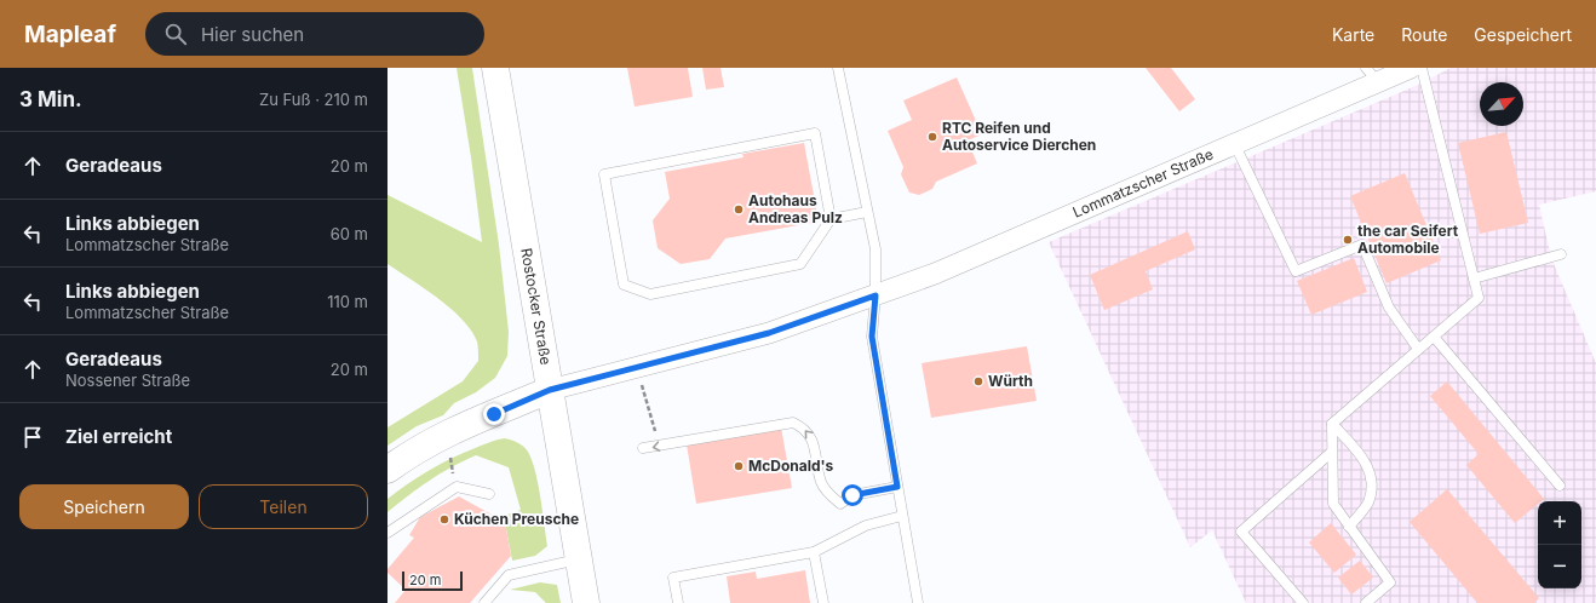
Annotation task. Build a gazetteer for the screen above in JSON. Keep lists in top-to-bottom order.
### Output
{
  "streets": {
    "street": ["Lommatzscher Straße", "Rostocker Straße"]
  },
  "crossings": [
    ["Lommatzscher Straße", "Rostocker Straße"]
  ],
  "places": [
    "RTC Reifen und Autoservice Dierchen",
    "Autohaus Andreas Pulz",
    "the car Seifert Automobile",
    "Würth",
    "McDonald's",
    "Küchen Preusche"
  ],
  "scale_bar": "20 m",
  "north": "top right",
  "page": {
    "header": "Mapleaf",
    "search": "Hier suchen",
    "nav": ["Karte", "Route", "Gespeichert"],
    "heading": ["3 Min.", "Zu Fuß · 210 m"],
    "list": [
      ["Geradeaus", "20 m"],
      ["Links abbiegen", "Lommatzscher Straße", "60 m"],
      ["Links abbiegen", "Lommatzscher Straße", "110 m"],
      ["Geradeaus", "Nossener Straße", "20 m"],
      "Ziel erreicht"
    ],
    "buttons": ["Speichern", "Teilen"],
    "map_buttons": ["+", "−"],
    "scale": "20 m"
  }
}
